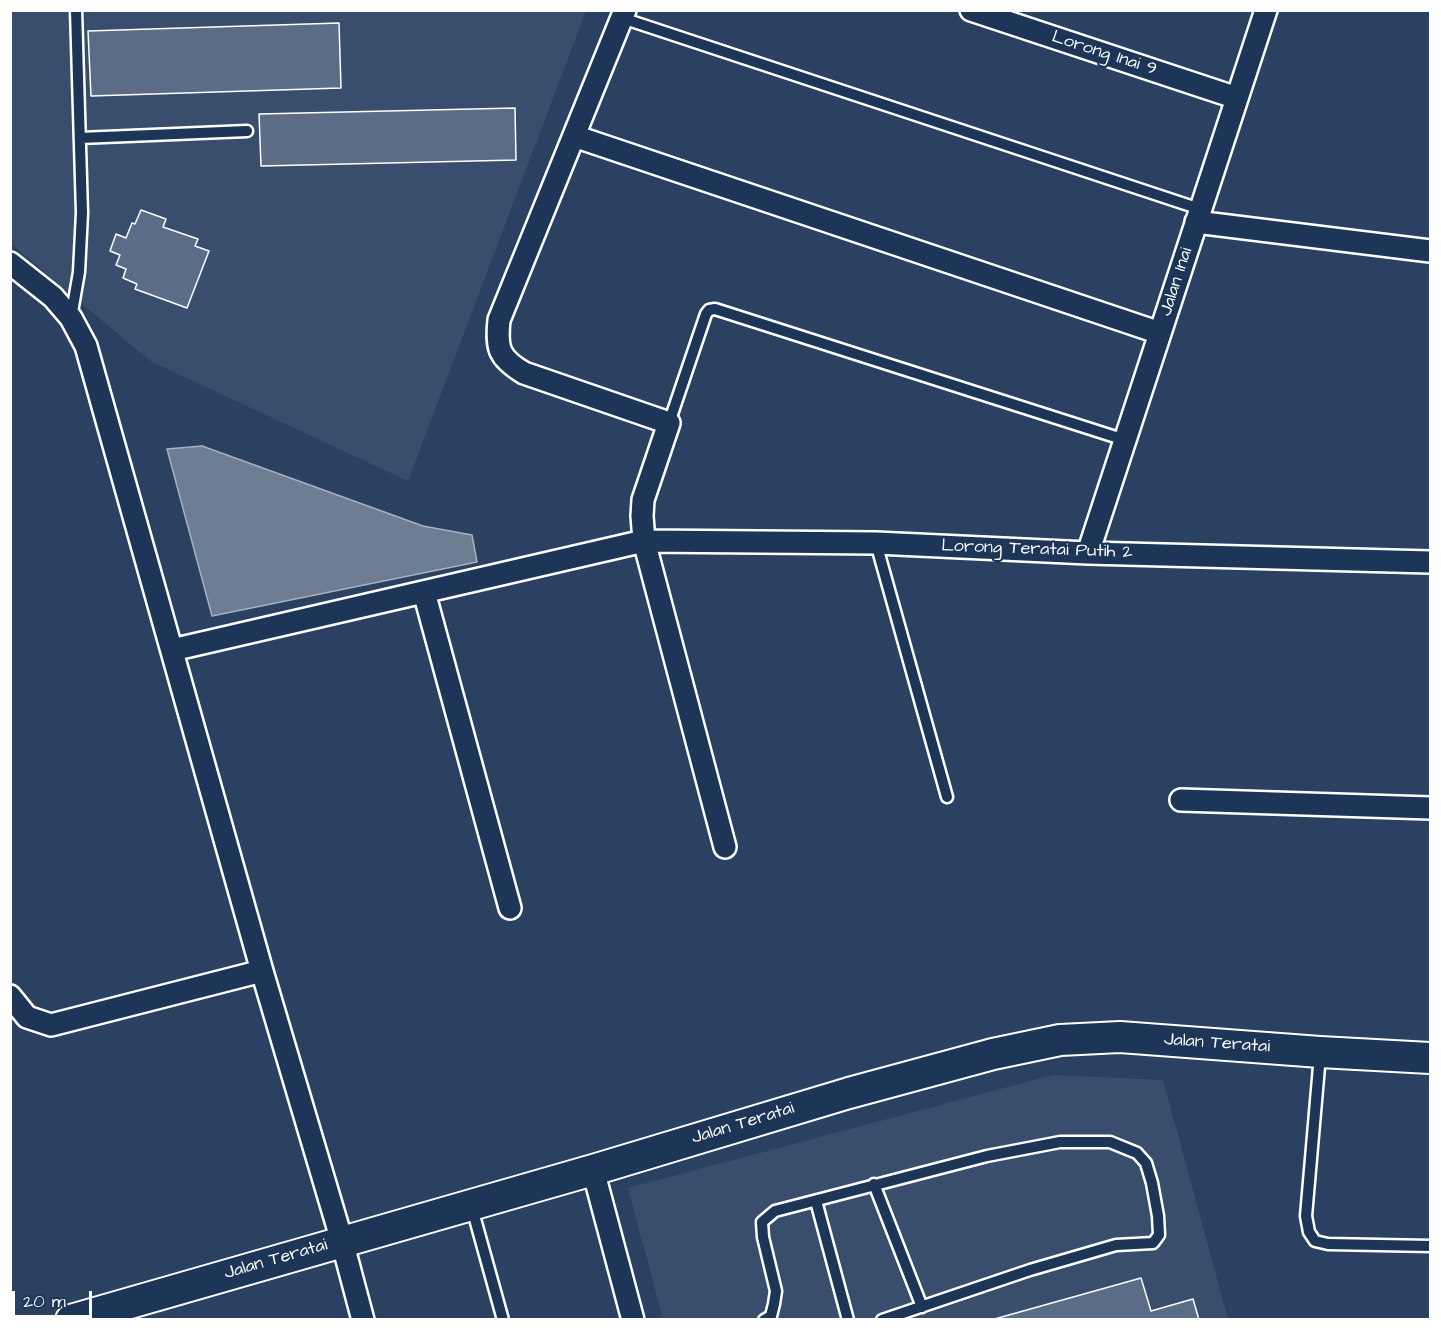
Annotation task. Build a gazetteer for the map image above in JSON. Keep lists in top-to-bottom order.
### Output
{
  "streets": {
    "street": [
      "Lorong Inai 9",
      "Jalan Inai",
      "Lorong Teratai Putih 2",
      "Jalan Teratai"
    ]
  },
  "crossings": [
    ["Lorong Inai 9", "Jalan Inai"],
    ["Jalan Inai", "Lorong Teratai Putih 2"]
  ],
  "scale_bar": "20 m"
}
